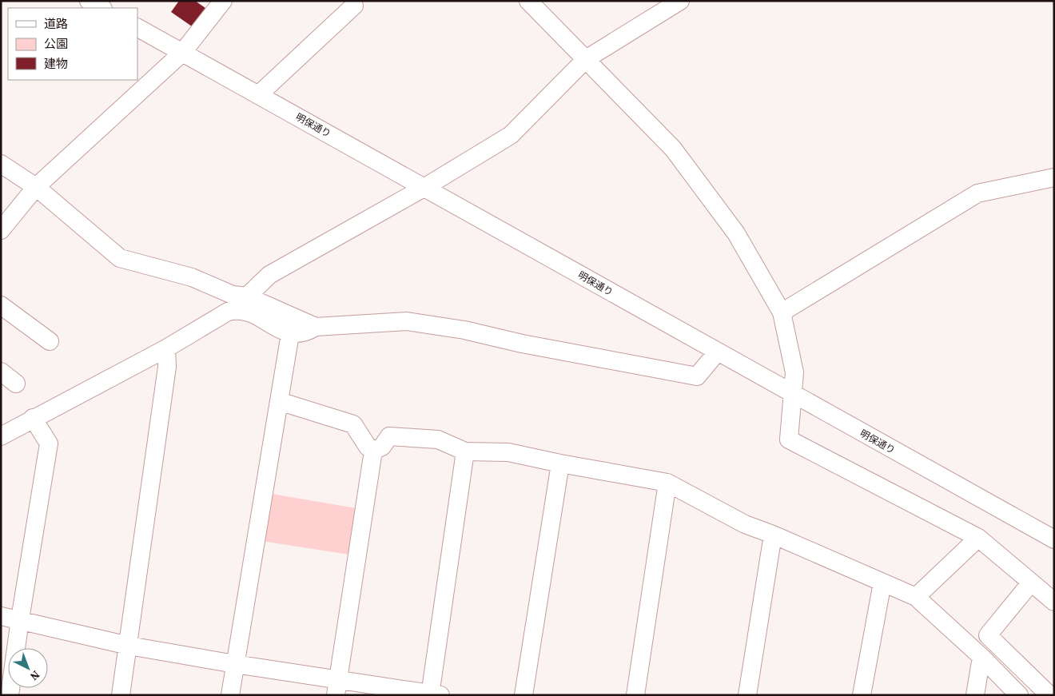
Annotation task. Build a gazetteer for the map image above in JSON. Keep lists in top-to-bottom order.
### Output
{
  "streets": {
    "street": ["明保通り"]
  },
  "legend": ["道路", "公園", "建物"],
  "north": "bottom right"
}
